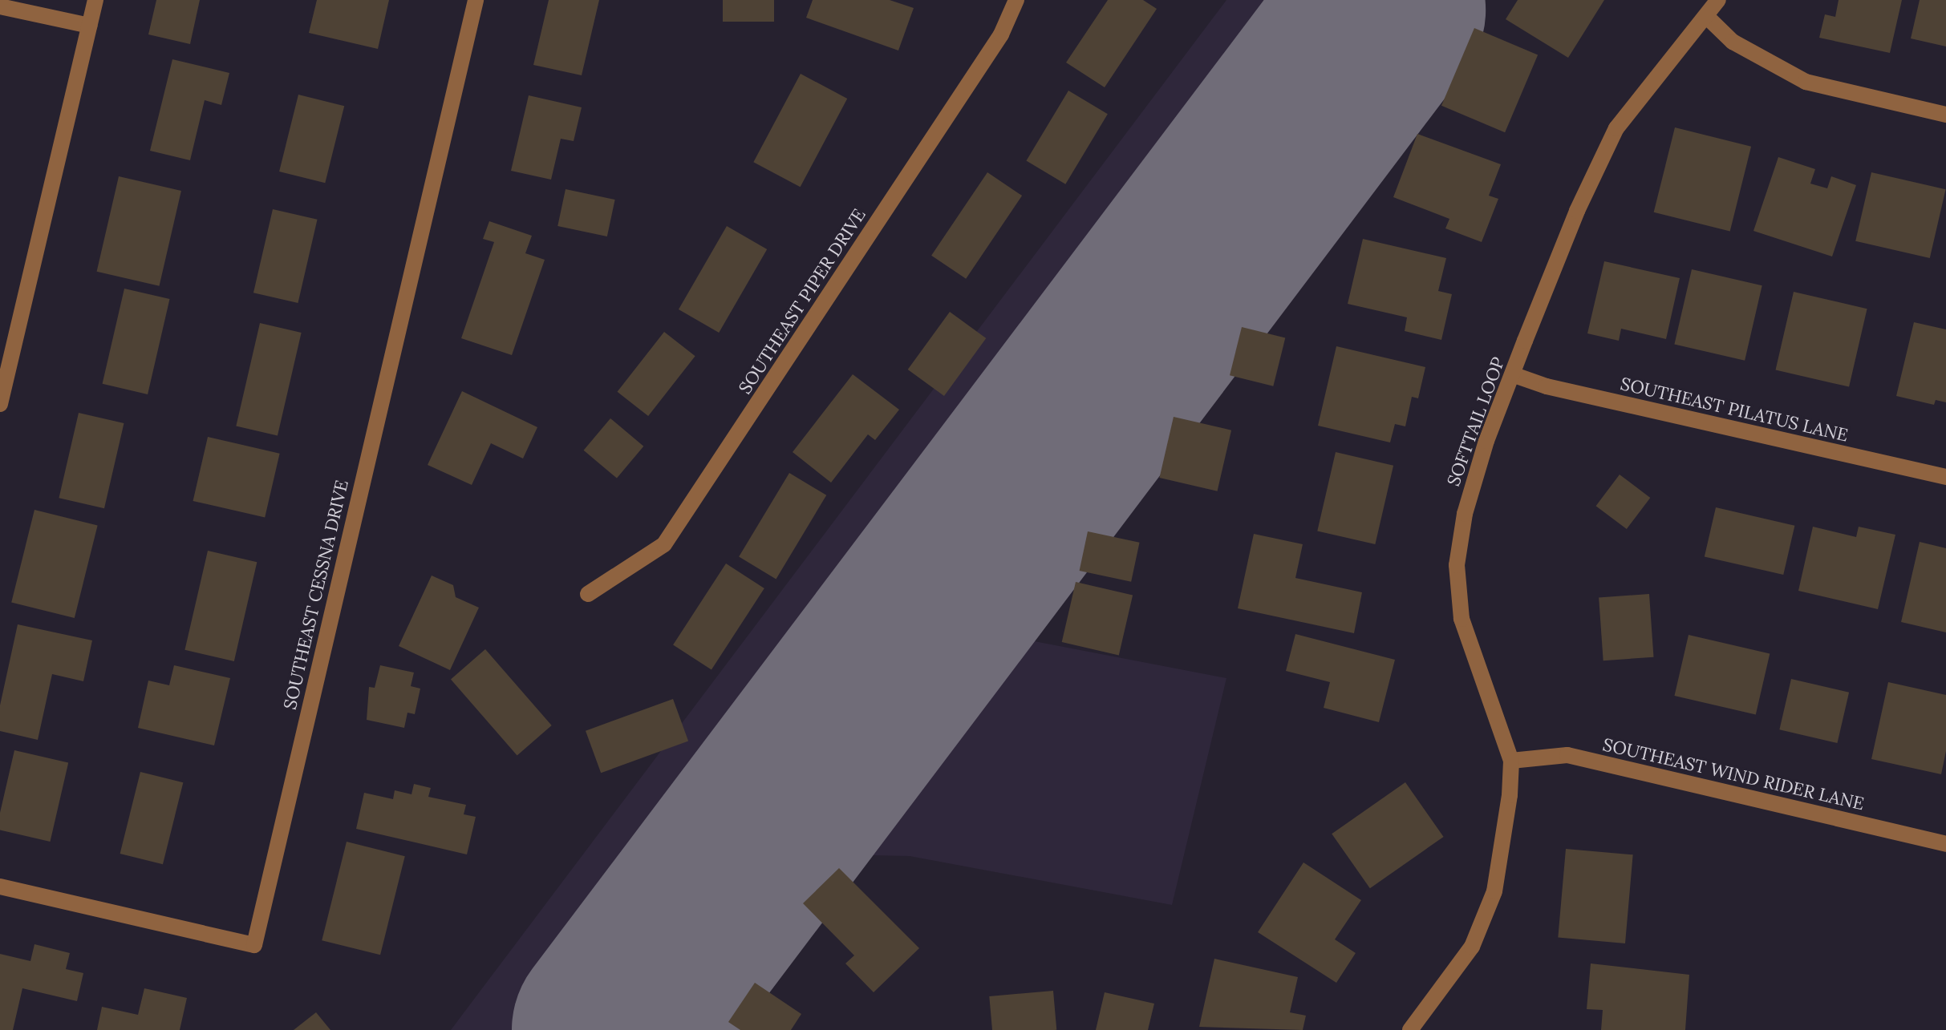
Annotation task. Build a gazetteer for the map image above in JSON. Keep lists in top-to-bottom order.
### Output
{
  "streets": {
    "street": [
      "SOUTHEAST PIPER DRIVE",
      "SOUTHEAST PILATUS LANE",
      "SOFTTAIL LOOP",
      "SOUTHEAST CESSNA DRIVE",
      "SOUTHEAST WIND RIDER LANE"
    ]
  },
  "crossings": [
    ["SOUTHEAST PILATUS LANE", "SOFTTAIL LOOP"],
    ["SOFTTAIL LOOP", "SOUTHEAST WIND RIDER LANE"]
  ]
}
